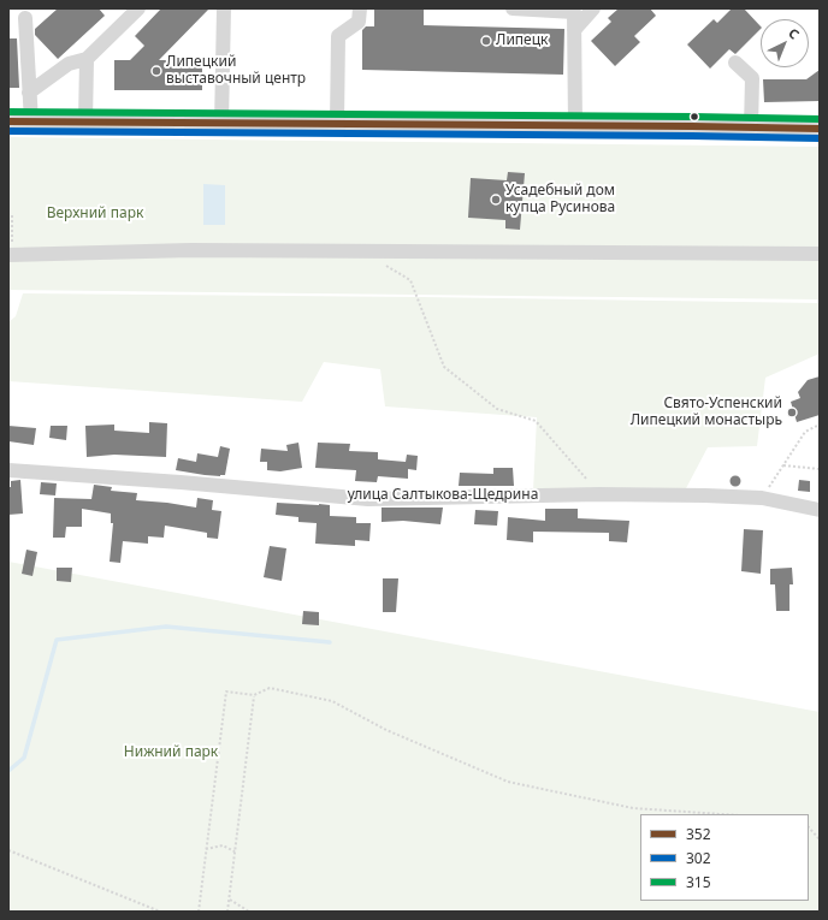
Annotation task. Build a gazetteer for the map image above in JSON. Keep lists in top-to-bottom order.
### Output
{
  "streets": {
    "street": ["улица Салтыкова-Щедрина"]
  },
  "parks": ["Верхний парк", "Нижний парк"],
  "places": [
    "Липецк",
    "Липецкий выставочный центр",
    "Усадебный дом купца Русинова",
    "Свято-Успенский Липецкий монастырь"
  ],
  "lines": ["transit line 315", "transit line 352", "transit line 302"],
  "legend": ["352", "302", "315"],
  "north": "top right"
}
